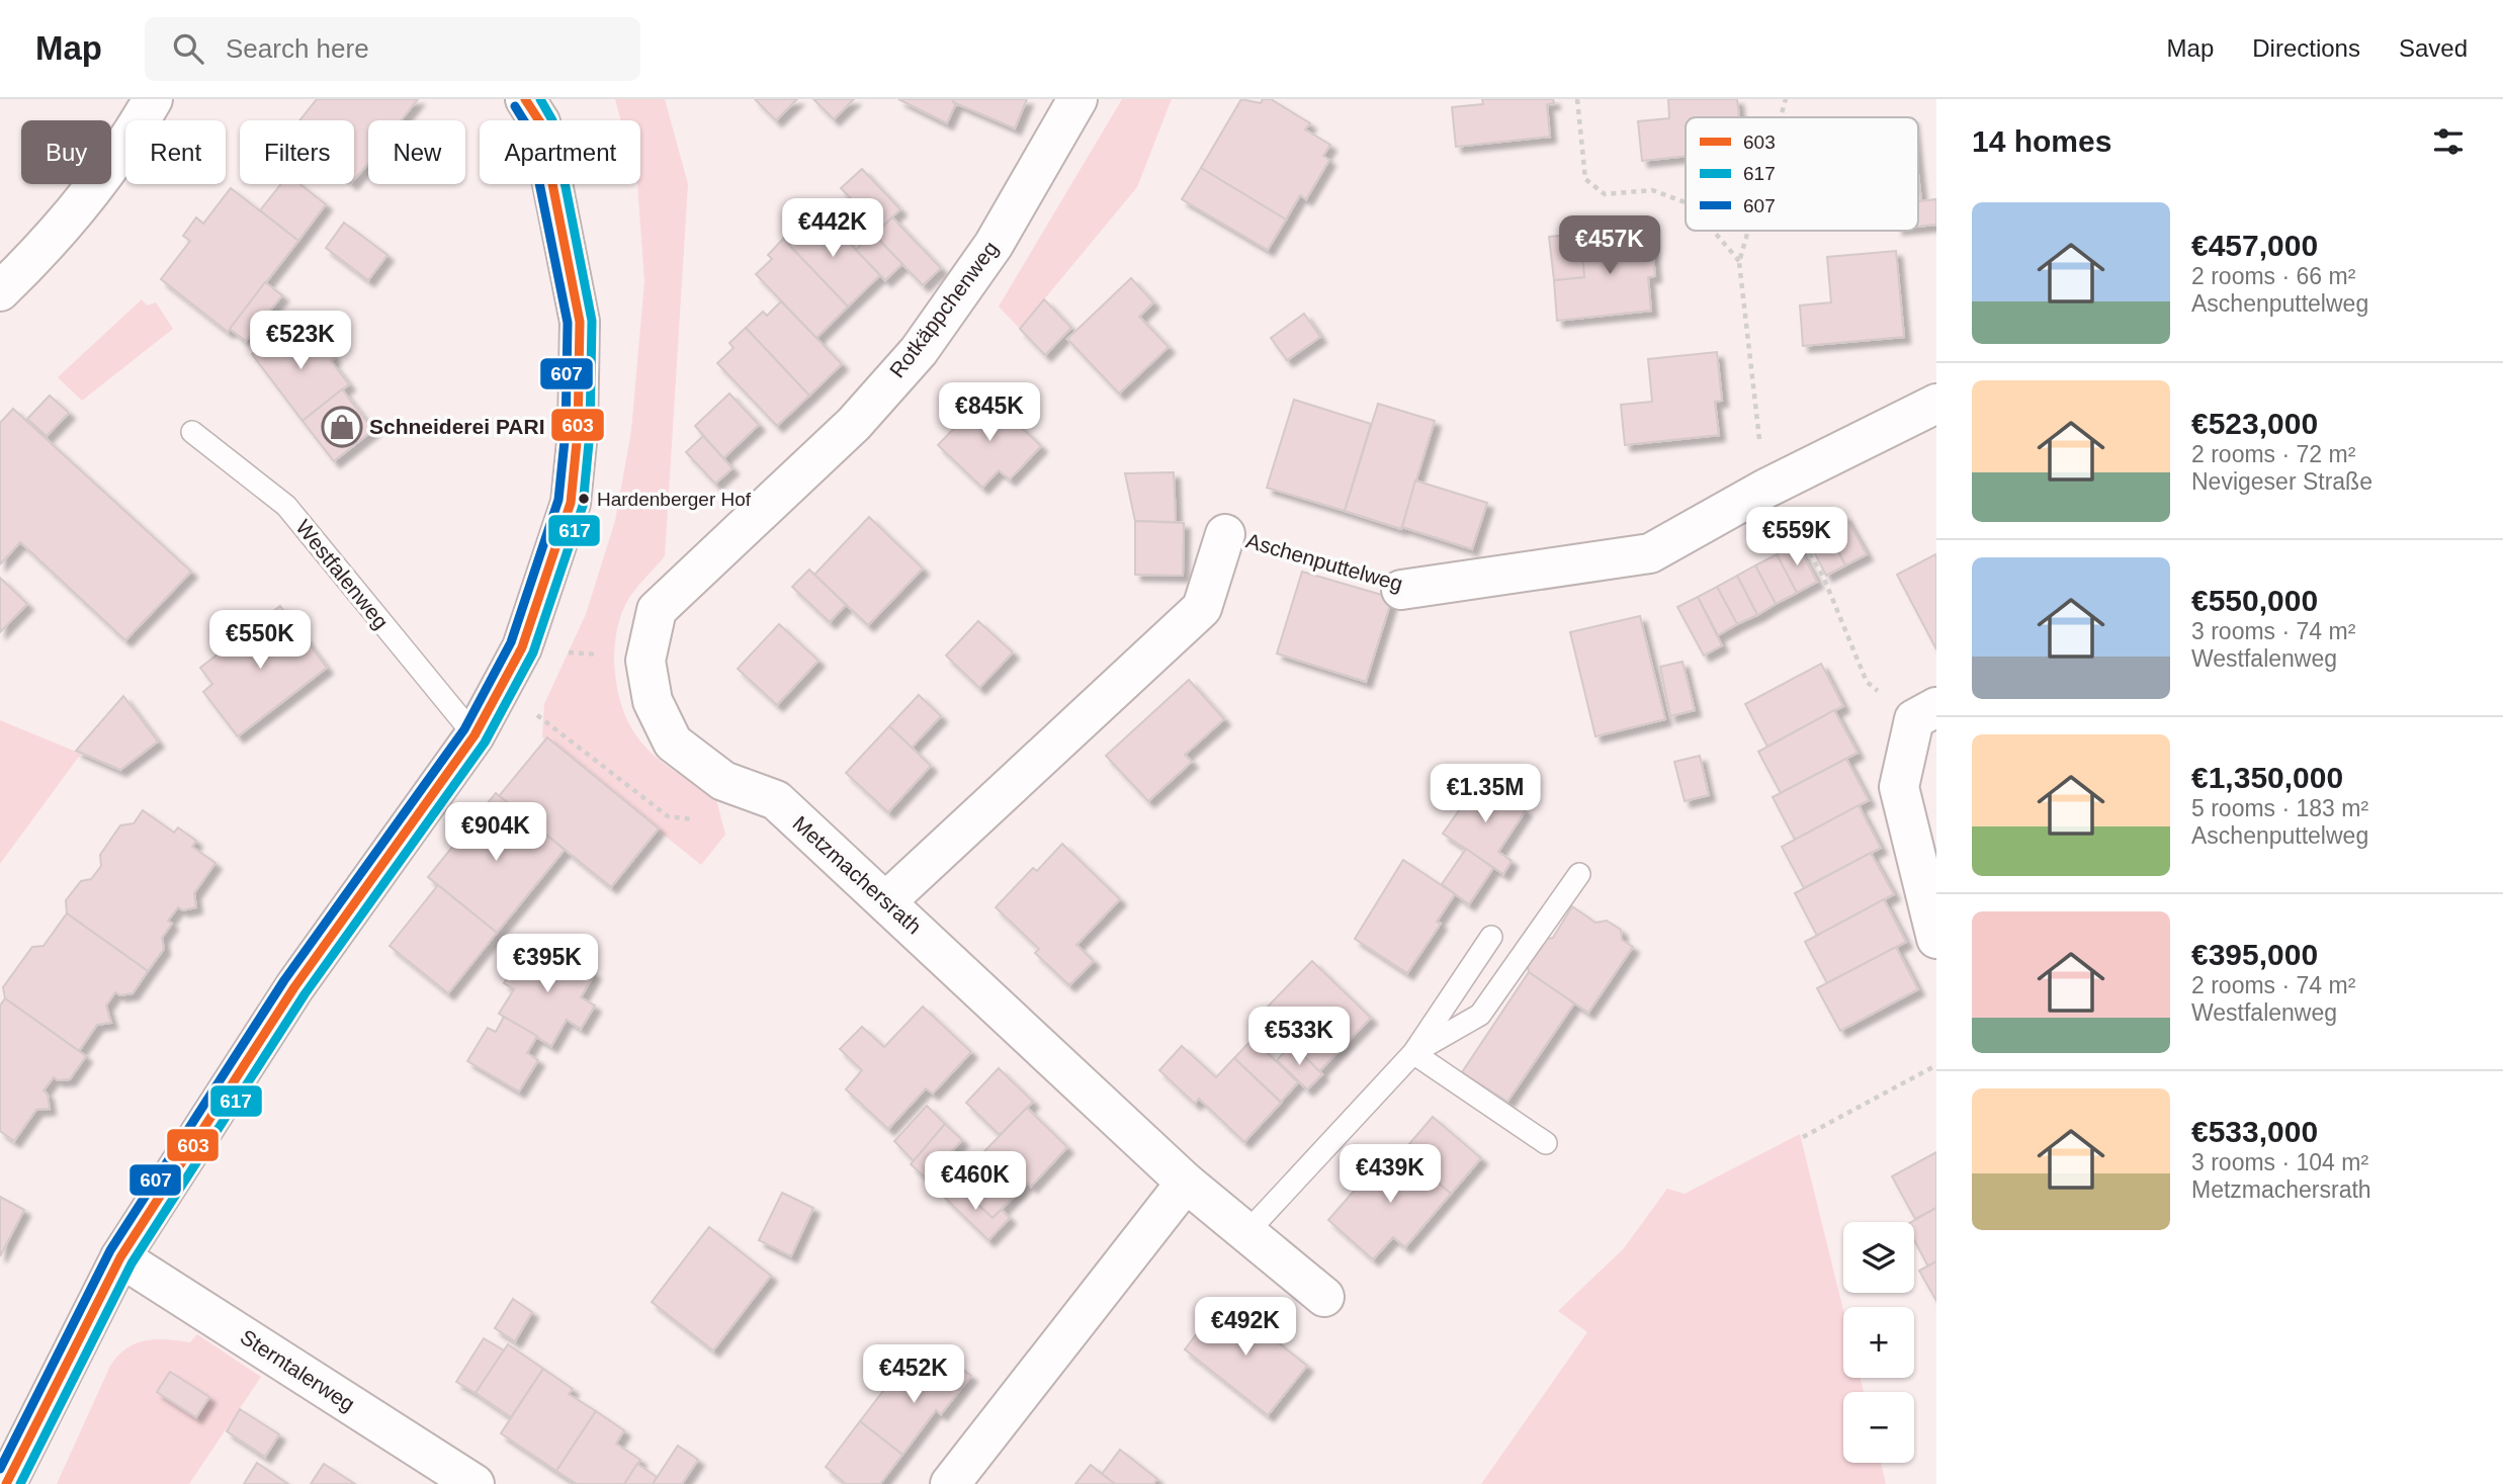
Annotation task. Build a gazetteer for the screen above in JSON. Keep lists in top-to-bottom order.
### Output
{
  "streets": {
    "street": [
      "Rotkäppchenweg",
      "Aschenputtelweg",
      "Metzmachersrath",
      "Sterntalerweg"
    ],
    "lane": ["Westfalenweg"]
  },
  "crossings": [
    ["Rotkäppchenweg", "Metzmachersrath"],
    ["Aschenputtelweg", "Metzmachersrath"]
  ],
  "places": {
    "shop": ["Schneiderei PARI"],
    "other": ["Hardenberger Hof"]
  },
  "lines": ["transit line 603", "transit line 617", "transit line 607"],
  "legend": ["603", "617", "607"],
  "page": {
    "header": "Map",
    "search": "Search here",
    "nav": ["Map", "Directions", "Saved"],
    "heading": "14 homes",
    "chip": [
      "Buy",
      "Rent",
      "Filters",
      "New",
      "Apartment"
    ],
    "list": [
      {
        "name": "€457,000",
        "note": "2 rooms · 66 m² · Aschenputtelweg"
      },
      {
        "name": "€523,000",
        "note": "2 rooms · 72 m² · Nevigeser Straße"
      },
      {
        "name": "€550,000",
        "note": "3 rooms · 74 m² · Westfalenweg"
      },
      {
        "name": "€1,350,000",
        "note": "5 rooms · 183 m² · Aschenputtelweg"
      },
      {
        "name": "€395,000",
        "note": "2 rooms · 74 m² · Westfalenweg"
      },
      {
        "name": "€533,000",
        "note": "3 rooms · 104 m² · Metzmachersrath"
      }
    ],
    "price": [
      "€442K",
      "€457K",
      "€523K",
      "€845K",
      "€559K",
      "€550K",
      "€1.35M",
      "€904K",
      "€395K",
      "€533K",
      "€439K",
      "€460K",
      "€492K",
      "€452K"
    ],
    "map_buttons": ["+", "−"]
  }
}
